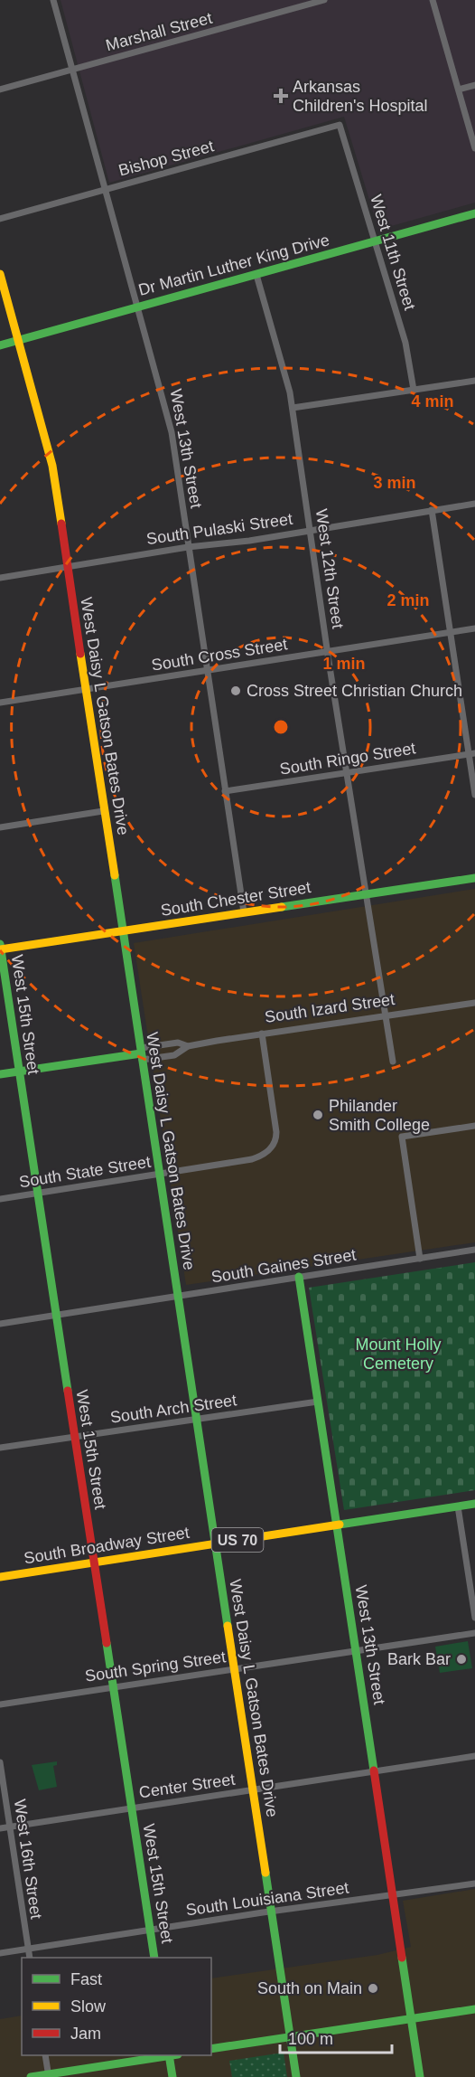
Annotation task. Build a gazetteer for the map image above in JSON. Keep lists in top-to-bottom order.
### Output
{
  "streets": {
    "street": [
      "Marshall Street",
      "Bishop Street",
      "West 11th Street",
      "Dr Martin Luther King Drive",
      "West 13th Street",
      "South Pulaski Street",
      "West 12th Street",
      "South Cross Street",
      "West Daisy L Gatson Bates Drive",
      "South Ringo Street",
      "South Chester Street",
      "South Izard Street",
      "West 15th Street",
      "South State Street",
      "South Gaines Street",
      "South Arch Street",
      "US 70",
      "South Broadway Street",
      "South Spring Street",
      "Center Street",
      "West 16th Street",
      "South Louisiana Street"
    ]
  },
  "crossings": [
    ["Marshall Street", "West 13th Street"],
    ["Bishop Street", "West 11th Street"],
    ["Bishop Street", "West 13th Street"],
    ["West 11th Street", "Dr Martin Luther King Drive"],
    ["Dr Martin Luther King Drive", "West 13th Street"],
    ["Dr Martin Luther King Drive", "West 12th Street"],
    ["Dr Martin Luther King Drive", "West Daisy L Gatson Bates Drive"],
    ["West 13th Street", "South Pulaski Street"],
    ["West 13th Street", "South Cross Street"],
    ["West 13th Street", "South Ringo Street"],
    ["West 13th Street", "South Chester Street"],
    ["West 13th Street", "South Gaines Street"],
    ["West 13th Street", "South Arch Street"],
    ["West 13th Street", "South Broadway Street"],
    ["West 13th Street", "South Spring Street"],
    ["West 13th Street", "Center Street"],
    ["West 13th Street", "South Louisiana Street"],
    ["South Pulaski Street", "West 12th Street"],
    ["South Pulaski Street", "West Daisy L Gatson Bates Drive"],
    ["West 12th Street", "South Cross Street"],
    ["West 12th Street", "South Ringo Street"],
    ["West 12th Street", "South Chester Street"],
    ["West 12th Street", "South Izard Street"],
    ["South Cross Street", "West Daisy L Gatson Bates Drive"],
    ["West Daisy L Gatson Bates Drive", "South Chester Street"],
    ["West Daisy L Gatson Bates Drive", "South Izard Street"],
    ["West Daisy L Gatson Bates Drive", "South State Street"],
    ["West Daisy L Gatson Bates Drive", "South Gaines Street"],
    ["West Daisy L Gatson Bates Drive", "South Arch Street"],
    ["West Daisy L Gatson Bates Drive", "South Broadway Street"],
    ["West Daisy L Gatson Bates Drive", "South Spring Street"],
    ["West Daisy L Gatson Bates Drive", "Center Street"],
    ["West Daisy L Gatson Bates Drive", "South Louisiana Street"],
    ["South Chester Street", "West 15th Street"],
    ["South Izard Street", "West 15th Street"],
    ["South Izard Street", "South State Street"],
    ["West 15th Street", "South State Street"],
    ["West 15th Street", "South Gaines Street"],
    ["West 15th Street", "South Arch Street"],
    ["West 15th Street", "South Broadway Street"],
    ["West 15th Street", "South Spring Street"],
    ["West 15th Street", "Center Street"],
    ["West 15th Street", "South Louisiana Street"],
    ["Center Street", "West 16th Street"],
    ["West 16th Street", "South Louisiana Street"]
  ],
  "parks": ["Mount Holly Cemetery"],
  "places": {
    "health": ["Arkansas Children's Hospital"],
    "other": [
      "Cross Street Christian Church",
      "Philander Smith College",
      "Bark Bar",
      "South on Main"
    ]
  },
  "legend": ["Fast", "Slow", "Jam"],
  "scale_bar": "100 m",
  "rings": [
    "4 min",
    "3 min",
    "2 min",
    "1 min"
  ]
}
